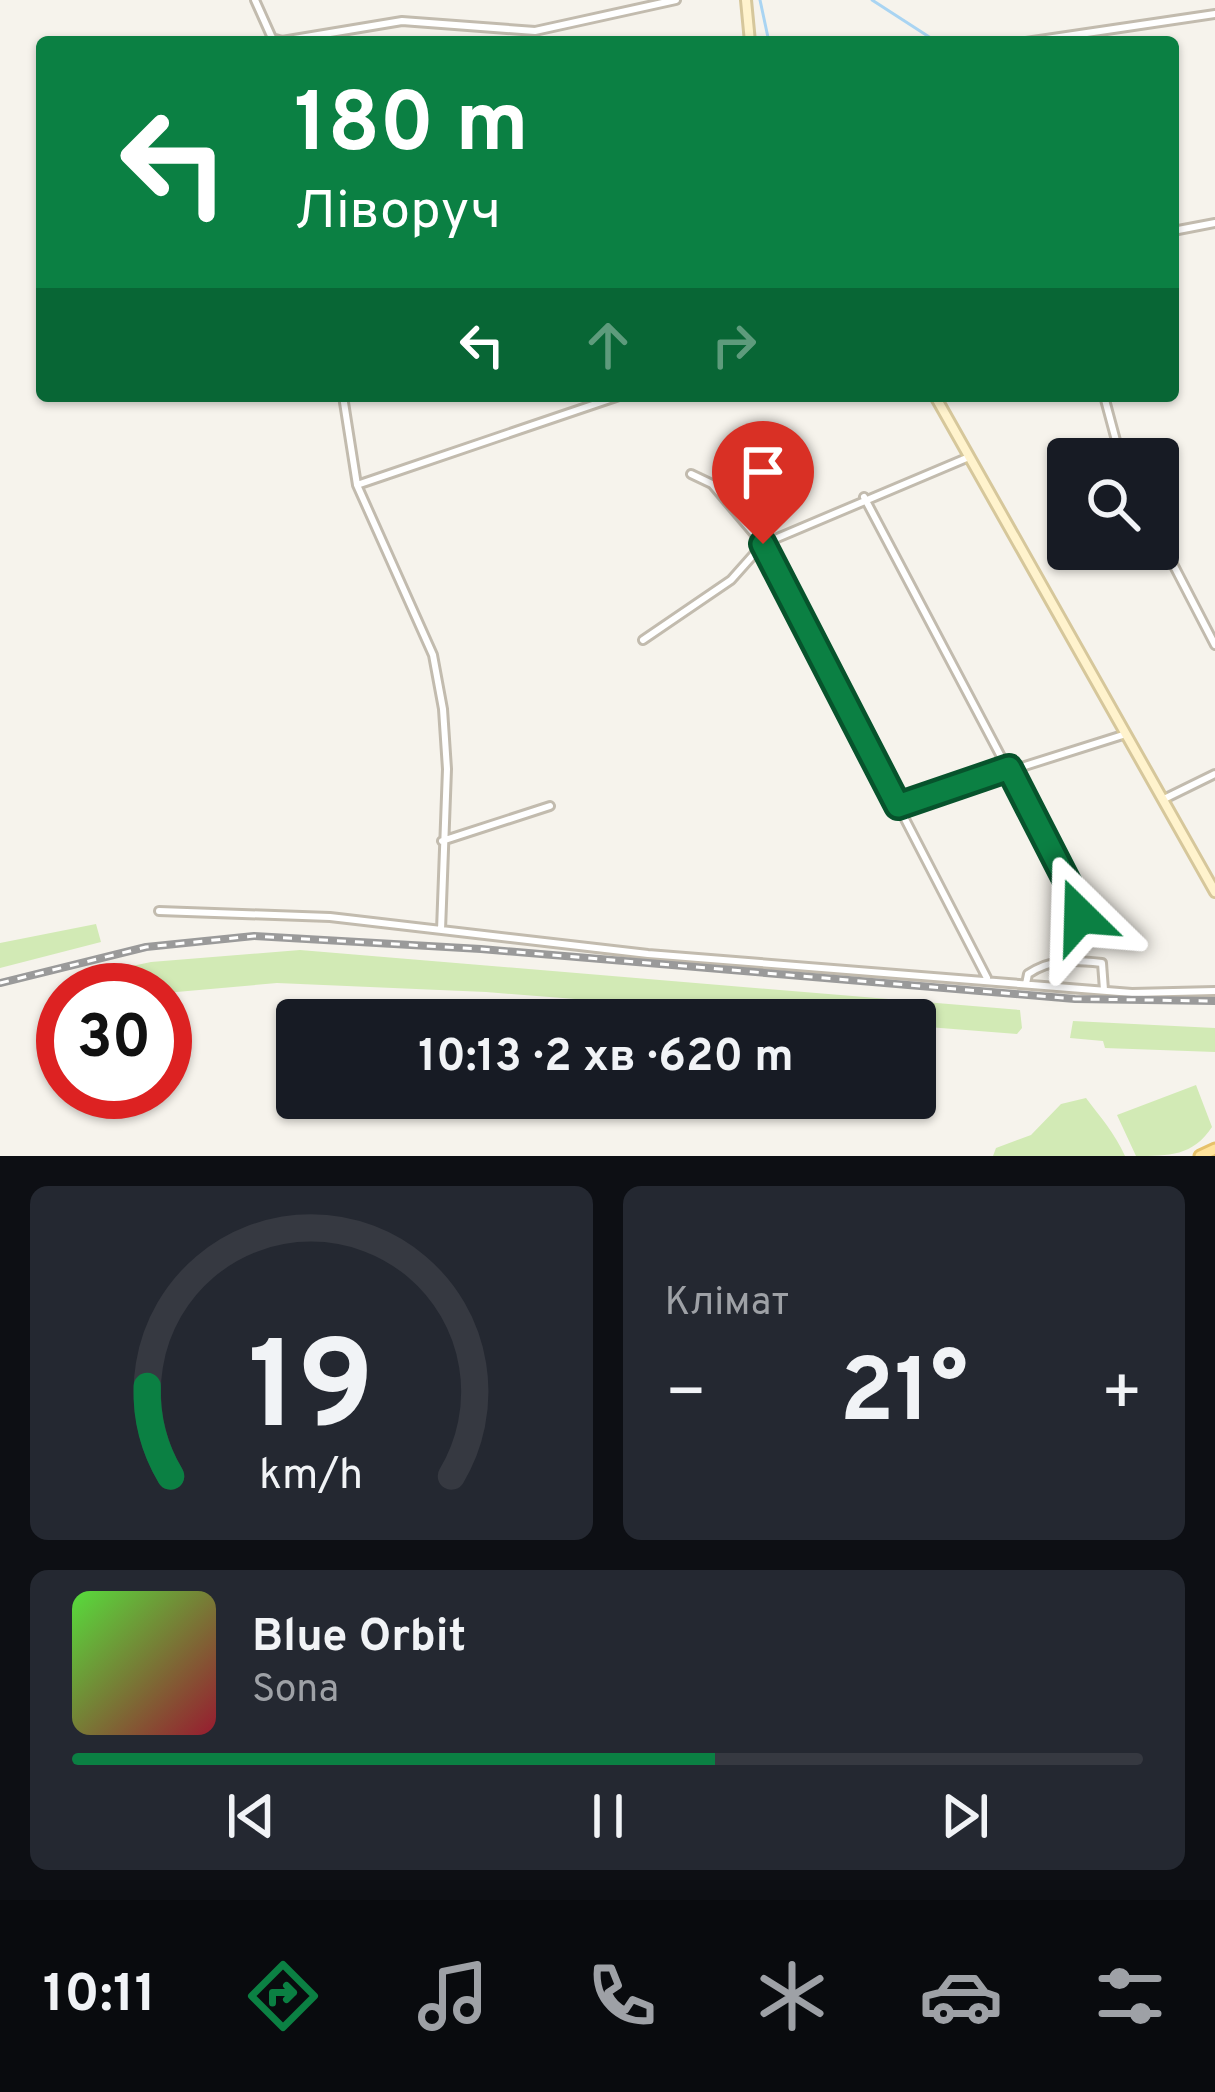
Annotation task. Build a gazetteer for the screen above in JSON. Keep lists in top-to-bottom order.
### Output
{
  "page": {
    "turn": ["180 m", "Ліворуч"],
    "limit": "30",
    "trip": "10:13 · 2 хв · 620 m",
    "tile": "Клімат",
    "heat": ["−", "21°", "+"],
    "song": ["Blue Orbit", "Sona"],
    "tabs": "10:11",
    "gauge": ["19", "km/h"]
  }
}
